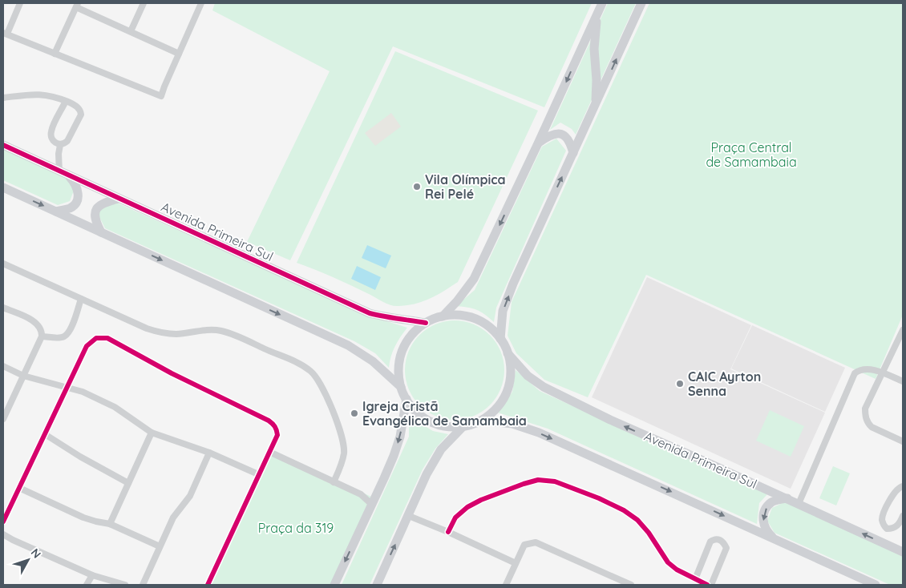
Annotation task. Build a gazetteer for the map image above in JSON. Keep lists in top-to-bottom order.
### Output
{
  "streets": {
    "main road": ["Avenida Primeira Sul"]
  },
  "parks": ["Praça Central de Samambaia", "Praça da 319"],
  "places": ["Vila Olímpica Rei Pelé", "CAIC Ayrton Senna", "Igreja Cristã Evangélica de Samambaia"],
  "north": "top right"
}
